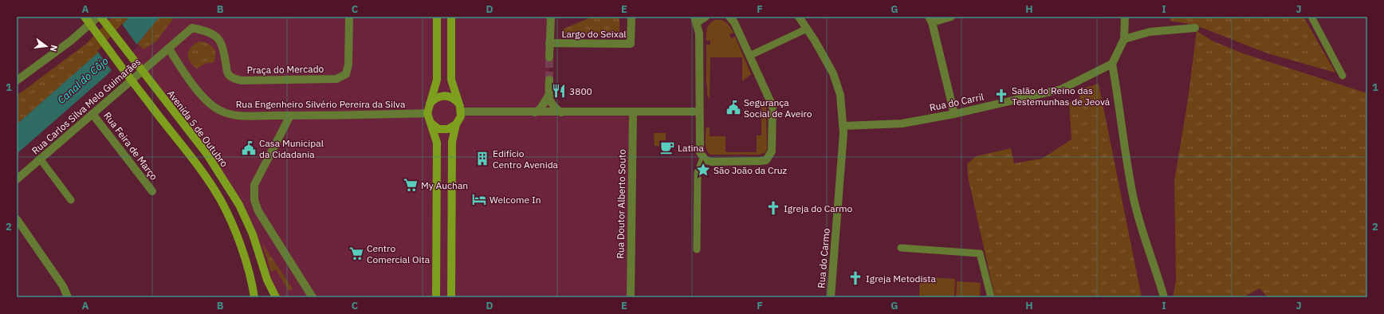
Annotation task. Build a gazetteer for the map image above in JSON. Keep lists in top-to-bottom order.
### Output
{
  "streets": {
    "main road": ["Avenida 5 de Outubro"],
    "street": [
      "Largo do Seixal",
      "Praça do Mercado",
      "Rua do Carril",
      "Rua Engenheiro Silvério Pereira da Silva",
      "Rua Carlos Silva Melo Guimarães",
      "Rua Feira de Março",
      "Rua Doutor Alberto Souto",
      "Rua do Carmo"
    ]
  },
  "crossings": [
    ["Praça do Mercado", "Rua Engenheiro Silvério Pereira da Silva"],
    ["Praça do Mercado", "Rua Carlos Silva Melo Guimarães"],
    ["Rua do Carril", "Rua do Carmo"],
    ["Rua Engenheiro Silvério Pereira da Silva", "Rua Carlos Silva Melo Guimarães"],
    ["Rua Carlos Silva Melo Guimarães", "Rua Feira de Março"]
  ],
  "water": ["Canal do Côjo"],
  "places": {
    "restaurant": ["3800"],
    "church": ["Salão do Reino das Testemunhas de Jeová", "Igreja do Carmo", "Igreja Metodista"],
    "public building": ["Segurança Social de Aveiro", "Casa Municipal da Cidadania"],
    "cafe": ["Latina"],
    "building": ["Edifício Centro Avenida"],
    "place": ["São João da Cruz"],
    "supermarket": ["My Auchan", "Centro Comercial Oita"],
    "hotel": ["Welcome In"]
  },
  "north": "right",
  "grid": {
    "columns": [
      "A",
      "B",
      "C",
      "D",
      "E",
      "F",
      "G",
      "H",
      "I",
      "J"
    ],
    "rows": ["1", "2"]
  }
}
